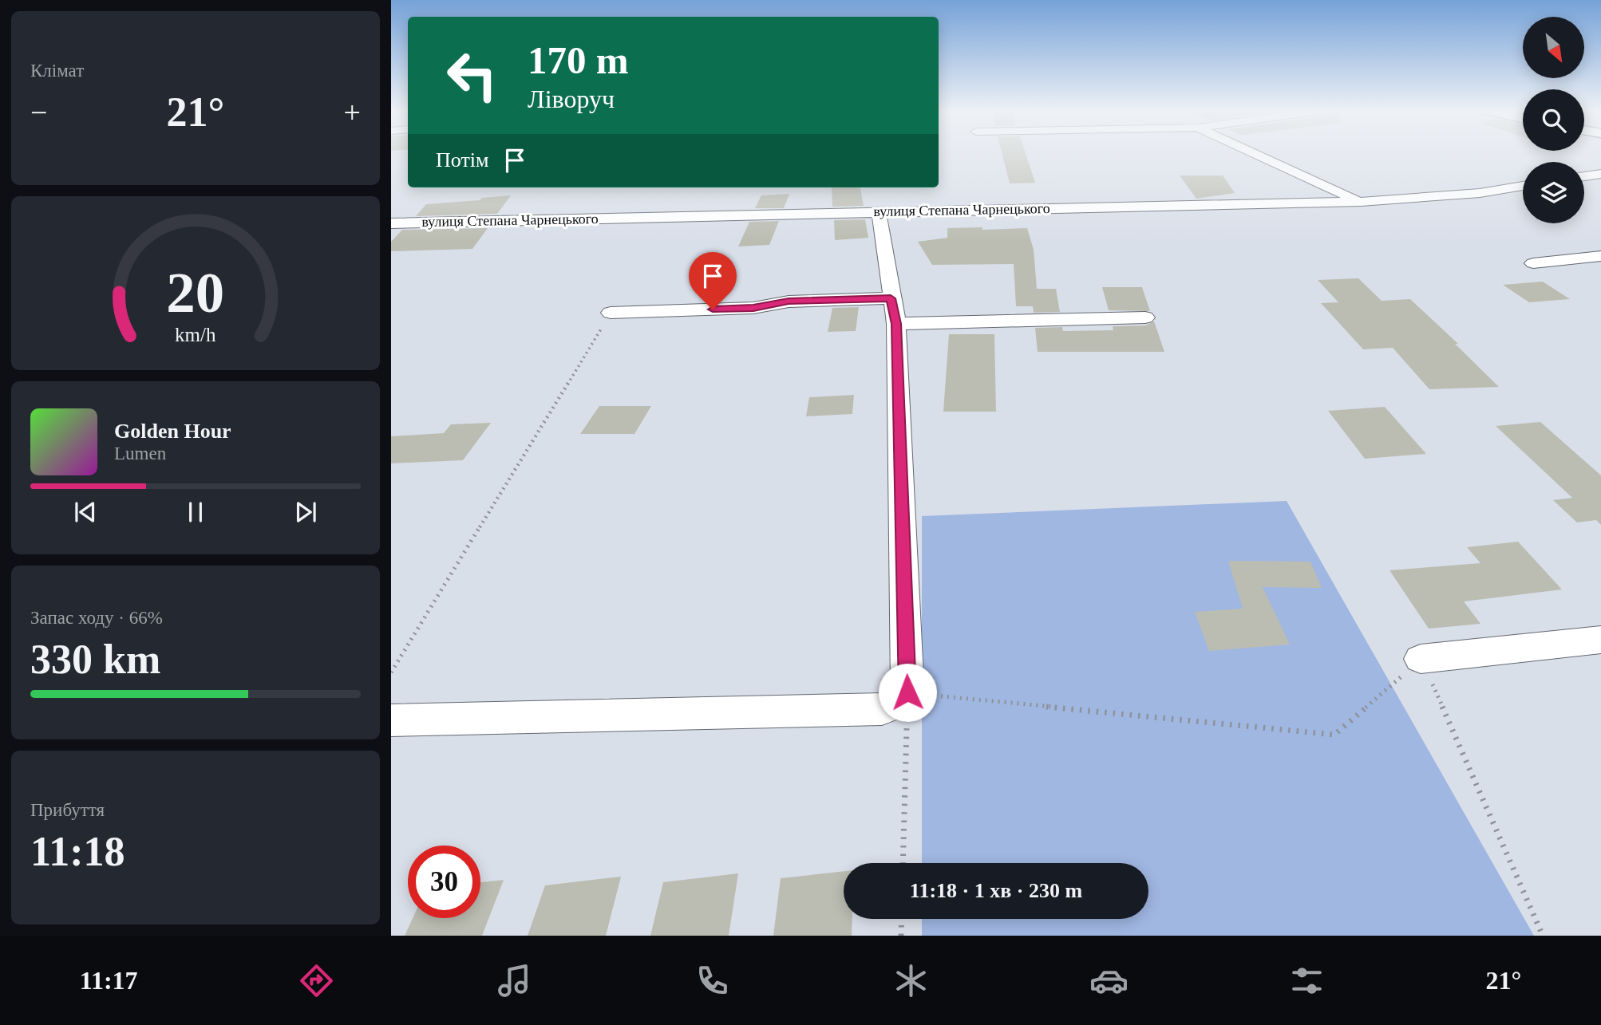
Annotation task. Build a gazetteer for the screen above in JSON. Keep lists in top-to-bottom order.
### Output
{
  "streets": {
    "street": ["вулиця Степана Чарнецького"]
  },
  "north": "bottom right",
  "page": {
    "tile": [
      "Клімат",
      ["Запас ходу · 66%", "330 km"],
      ["Прибуття", "11:18"]
    ],
    "turn": ["170 m", "Ліворуч"],
    "heat": ["−", "21°", "+"],
    "then": "Потім",
    "song": ["Golden Hour", "Lumen"],
    "limit": "30",
    "trip": "11:18 · 1 хв · 230 m",
    "tabs": ["11:17", "21°"],
    "gauge": ["20", "km/h"]
  }
}
